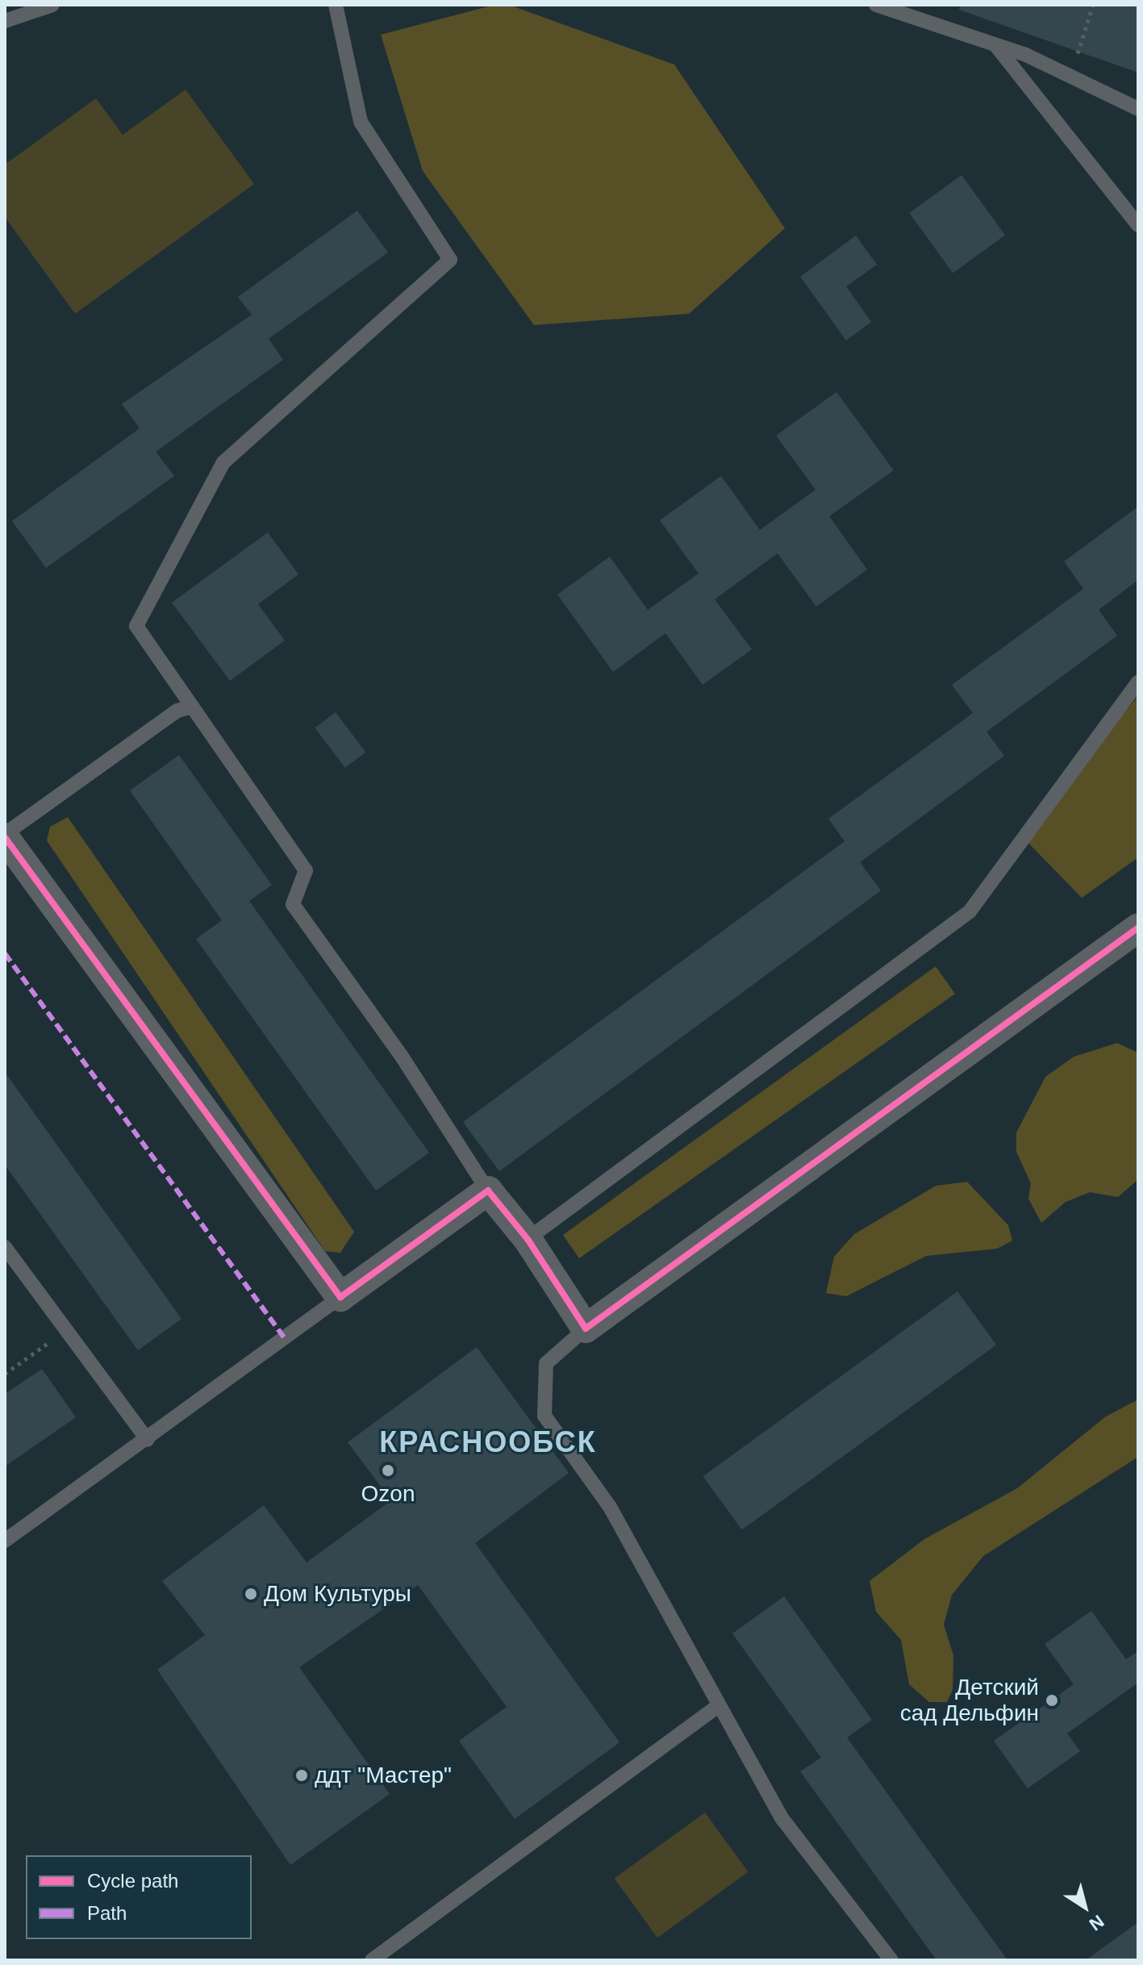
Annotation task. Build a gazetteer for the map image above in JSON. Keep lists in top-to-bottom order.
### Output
{
  "districts": ["КРАСНООБСК"],
  "places": [
    "Ozon",
    "Дом Культуры",
    "Детский сад Дельфин",
    "ддт \"Мастер\""
  ],
  "legend": ["Cycle path", "Path"],
  "north": "bottom right"
}
